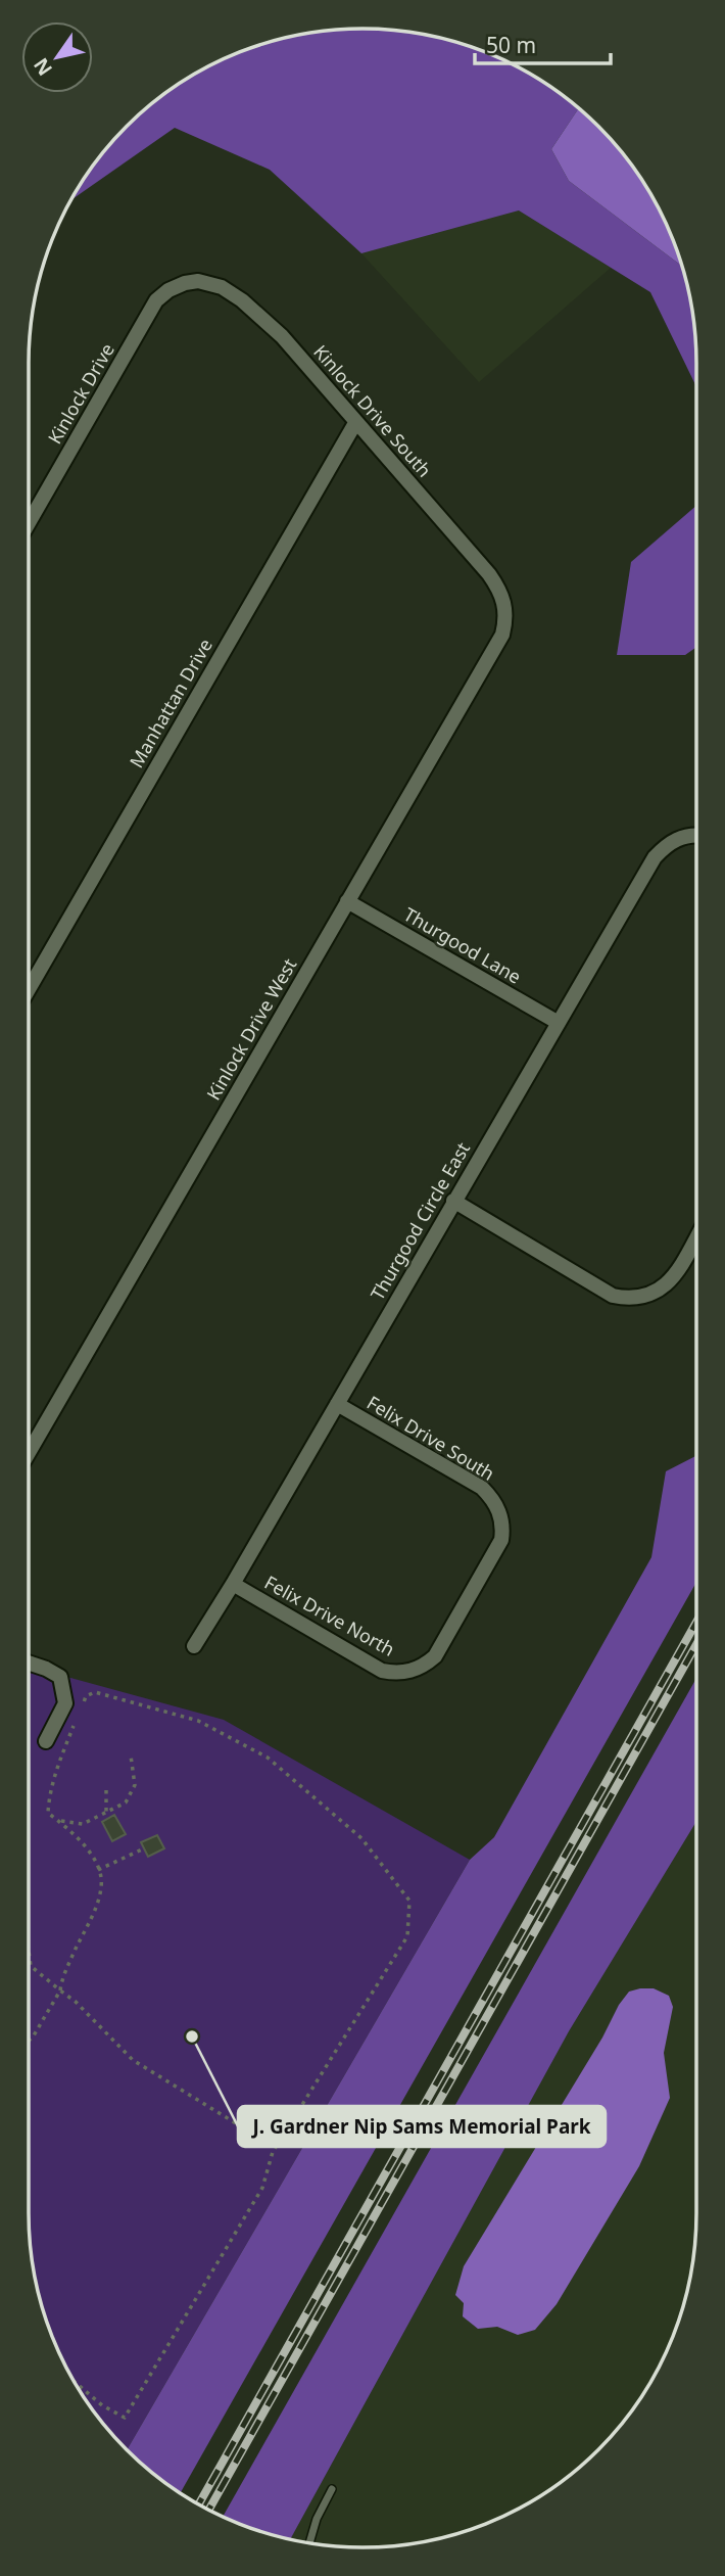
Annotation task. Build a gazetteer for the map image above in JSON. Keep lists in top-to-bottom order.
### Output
{
  "streets": {
    "street": [
      "Kinlock Drive",
      "Kinlock Drive South",
      "Manhattan Drive",
      "Thurgood Lane",
      "Kinlock Drive West",
      "Thurgood Circle East",
      "Felix Drive South",
      "Felix Drive North"
    ]
  },
  "crossings": [
    ["Kinlock Drive", "Kinlock Drive South"],
    ["Kinlock Drive South", "Manhattan Drive"],
    ["Kinlock Drive South", "Kinlock Drive West"],
    ["Thurgood Lane", "Kinlock Drive West"],
    ["Thurgood Lane", "Thurgood Circle East"],
    ["Thurgood Circle East", "Felix Drive South"],
    ["Thurgood Circle East", "Felix Drive North"],
    ["Felix Drive South", "Felix Drive North"]
  ],
  "places": ["J. Gardner Nip Sams Memorial Park"],
  "scale_bar": "50 m",
  "north": "bottom left"
}
